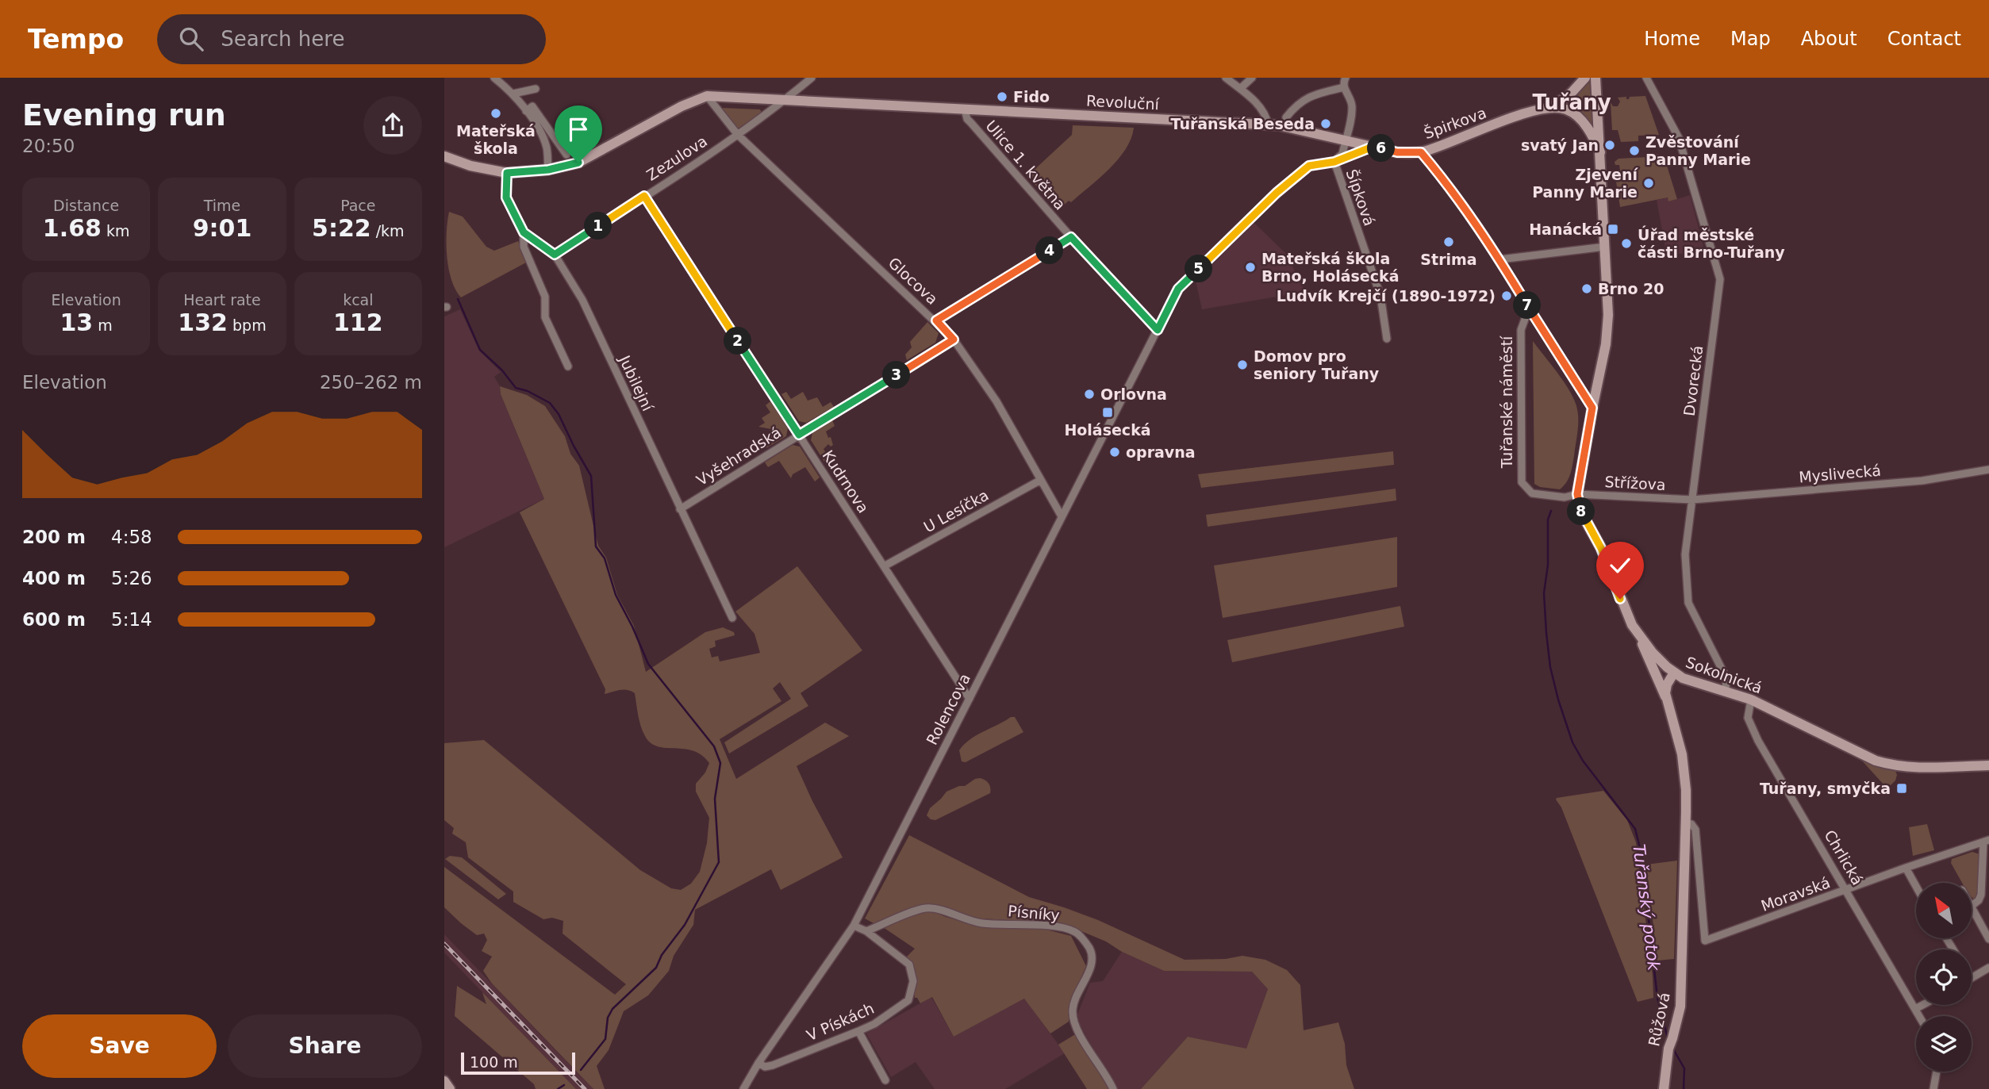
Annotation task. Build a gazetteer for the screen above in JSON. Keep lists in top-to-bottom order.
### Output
{
  "streets": {
    "main road": [
      "Revoluční",
      "Špirkova",
      "Sokolnická",
      "Růžová"
    ],
    "street": [
      "Zezulova",
      "Ulice 1. května",
      "Šípková",
      "Glocova",
      "Dvorecká",
      "Jubilejní",
      "Tuřanské náměstí",
      "Vyšehradská",
      "Myslivecká",
      "Kudrnova",
      "Střížova",
      "U Lesíčka",
      "Rolencova",
      "Chrlická",
      "Moravská",
      "Písníky",
      "V Pískách"
    ]
  },
  "crossings": [
    ["Revoluční", "Špirkova"],
    ["Revoluční", "Zezulova"],
    ["Revoluční", "Ulice 1. května"],
    ["Revoluční", "Glocova"],
    ["Zezulova", "Glocova"],
    ["Zezulova", "Jubilejní"],
    ["Zezulova", "Kudrnova"],
    ["Glocova", "Vyšehradská"],
    ["Glocova", "U Lesíčka"],
    ["Glocova", "Rolencova"],
    ["Dvorecká", "Myslivecká"],
    ["Dvorecká", "Střížova"],
    ["Dvorecká", "Sokolnická"],
    ["Jubilejní", "Vyšehradská"],
    ["Tuřanské náměstí", "Střížova"],
    ["Tuřanské náměstí", "Sokolnická"],
    ["Vyšehradská", "Kudrnova"],
    ["Myslivecká", "Střížova"],
    ["Kudrnova", "U Lesíčka"],
    ["Kudrnova", "Rolencova"],
    ["Střížova", "Sokolnická"],
    ["Sokolnická", "Chrlická"],
    ["Sokolnická", "Růžová"],
    ["Rolencova", "V Pískách"],
    ["Chrlická", "Moravská"],
    ["Moravská", "Růžová"],
    ["Písníky", "V Pískách"]
  ],
  "districts": ["Tuřany"],
  "water": ["Tuřanský potok"],
  "places": {
    "other": [
      "Fido",
      "Mateřská škola",
      "Tuřanská Beseda",
      "svatý Jan",
      "Zvěstování Panny Marie",
      "Zjevení Panny Marie",
      "Strima",
      "Úřad městské části Brno-Tuřany",
      "Mateřská škola Brno, Holásecká",
      "Brno 20",
      "Ludvík Krejčí (1890-1972)",
      "Domov pro seniory Tuřany",
      "Orlovna",
      "opravna"
    ],
    "transit": ["Hanácká", "Holásecká", "Tuřany, smyčka"]
  },
  "scale_bar": "100 m",
  "north": "top left",
  "page": {
    "header": "Tempo",
    "search": "Search here",
    "nav": [
      "Home",
      "Map",
      "About",
      "Contact"
    ],
    "heading": ["Evening run", "20:50"],
    "pins": [
      "6",
      "1",
      "4",
      "5",
      "7",
      "2",
      "3",
      "8"
    ],
    "stats": [
      ["Distance", "1.68 km"],
      ["Time", "9:01"],
      ["Pace", "5:22 /km"],
      ["Elevation", "13 m"],
      ["Heart rate", "132 bpm"],
      ["kcal", "112"]
    ],
    "chart": ["Elevation", "250–262 m"],
    "list": [
      {
        "name": "200 m",
        "note": "4:58"
      },
      {
        "name": "400 m",
        "note": "5:26"
      },
      {
        "name": "600 m",
        "note": "5:14"
      }
    ],
    "buttons": ["Save", "Share"],
    "scale": "100 m"
  }
}
